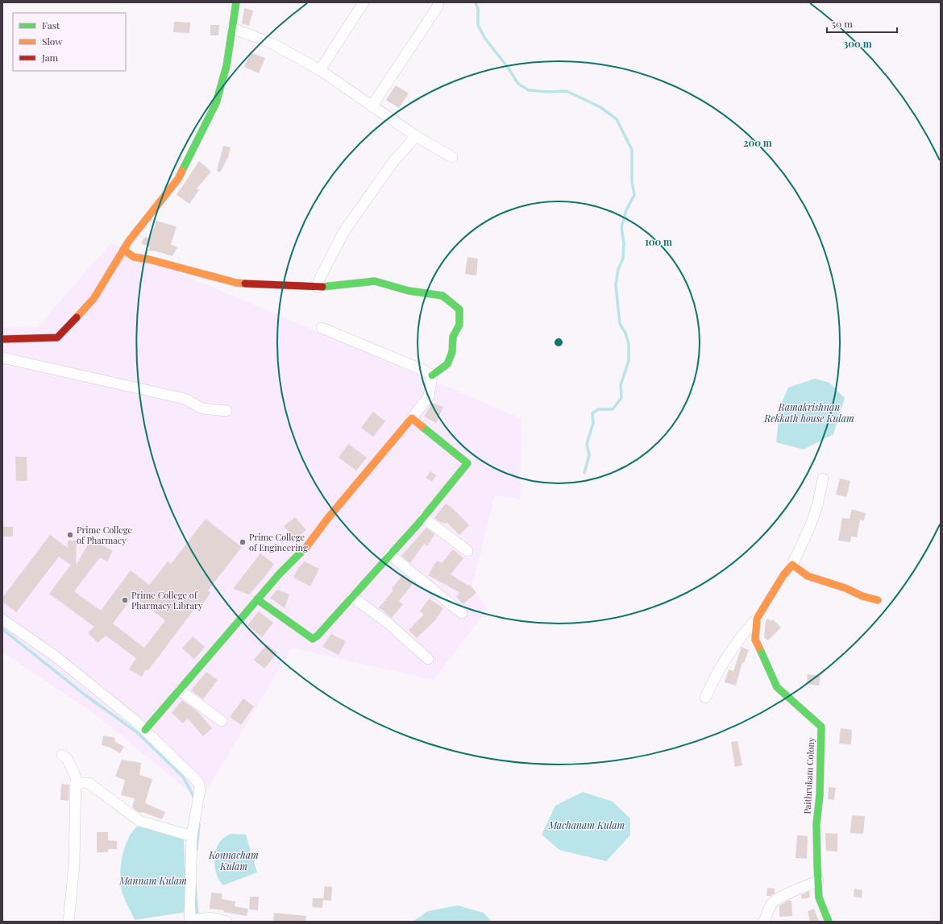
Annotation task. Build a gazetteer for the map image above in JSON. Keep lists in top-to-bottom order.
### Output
{
  "streets": {
    "street": ["Paithrukam Colony"]
  },
  "water": [
    "Ramakrishnan Rekkath house Kulam",
    "Machanam Kulam",
    "Konnacham Kulam",
    "Mannam Kulam"
  ],
  "places": ["Prime College of Pharmacy", "Prime College of Engineering", "Prime College of Pharmacy Library"],
  "legend": ["Fast", "Slow", "Jam"],
  "scale_bar": "50 m",
  "rings": ["300 m", "200 m", "100 m"]
}
